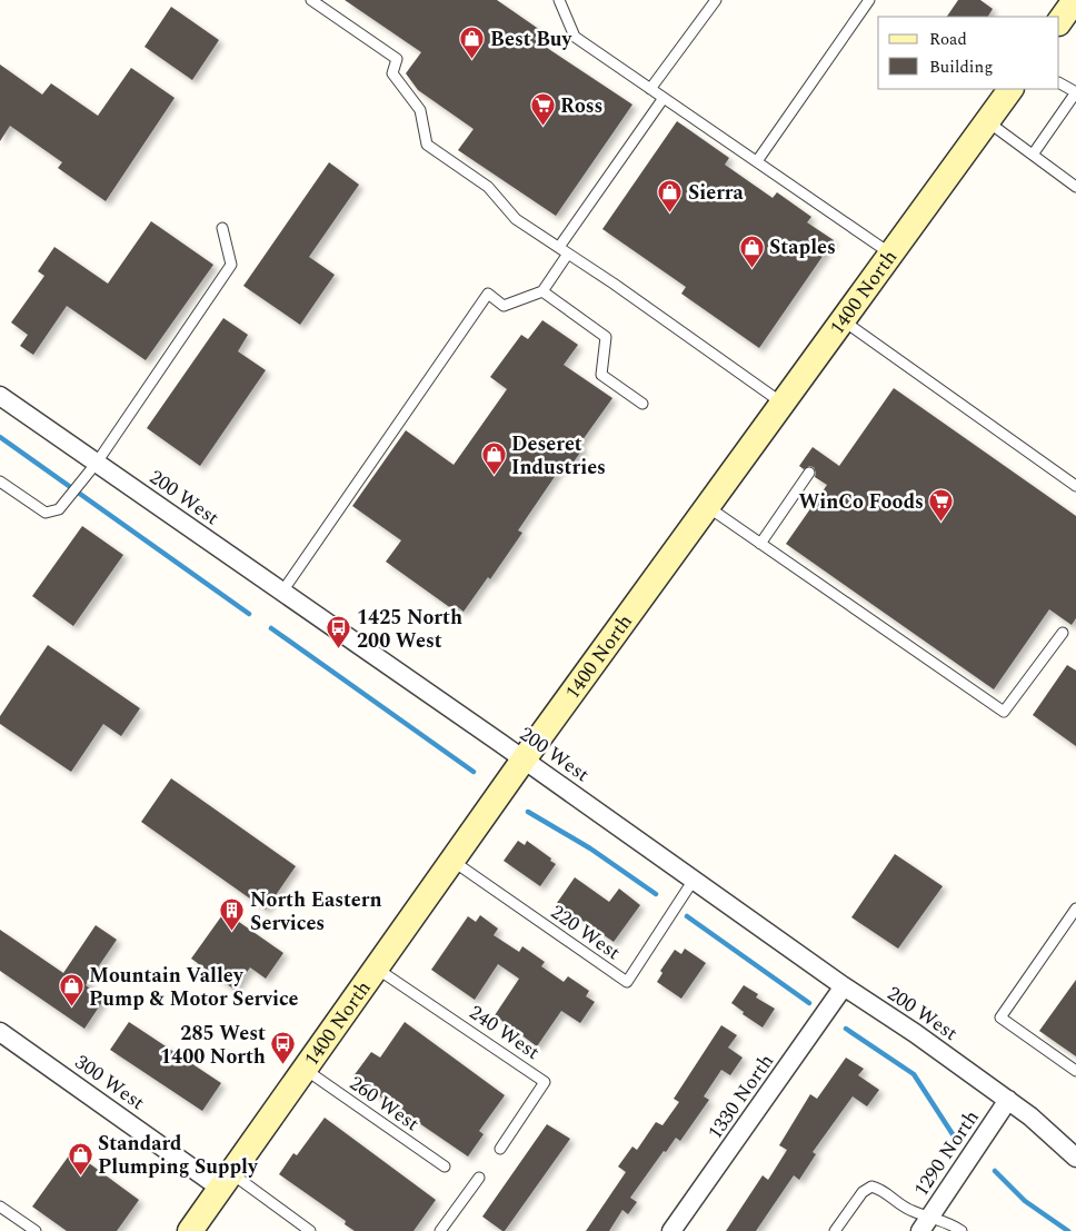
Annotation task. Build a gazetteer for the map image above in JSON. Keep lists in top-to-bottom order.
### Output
{
  "streets": {
    "main road": ["1400 North"],
    "street": [
      "200 West",
      "300 West",
      "1330 North",
      "1290 North"
    ],
    "lane": ["220 West", "240 West", "260 West"]
  },
  "crossings": [
    ["1400 North", "200 West"],
    ["1400 North", "220 West"],
    ["1400 North", "240 West"],
    ["1400 North", "300 West"],
    ["1400 North", "260 West"],
    ["200 West", "220 West"],
    ["200 West", "1330 North"],
    ["200 West", "1290 North"]
  ],
  "places": {
    "shop": [
      "Best Buy",
      "Sierra",
      "Staples",
      "Deseret Industries",
      "Mountain Valley Pump & Motor Service",
      "Standard Plumping Supply"
    ],
    "supermarket": ["Ross", "WinCo Foods"],
    "bus stop": ["1425 North 200 West", "285 West 1400 North"],
    "building": ["North Eastern Services"]
  },
  "legend": ["Road", "Building"]
}
